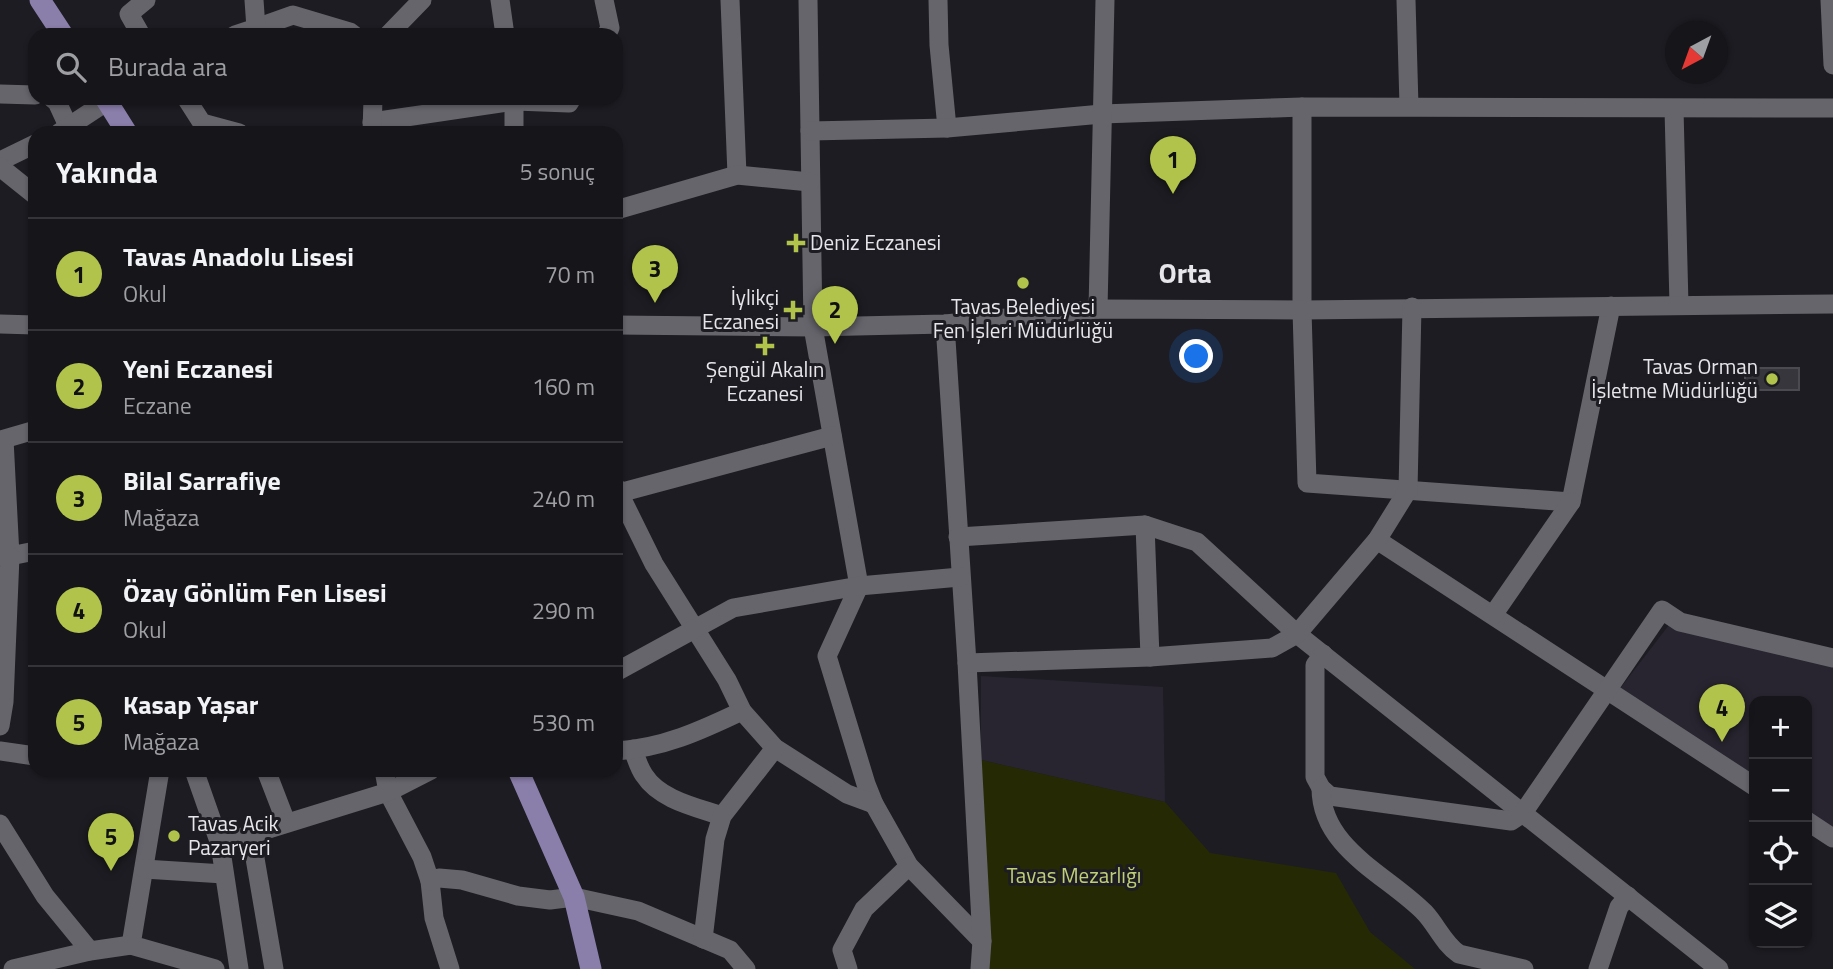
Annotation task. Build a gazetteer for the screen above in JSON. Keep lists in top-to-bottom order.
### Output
{
  "districts": ["Orta"],
  "parks": ["Tavas Mezarlığı"],
  "places": {
    "health": ["Deniz Eczanesi", "İylikçi Eczanesi", "Şengül Akalın Eczanesi"],
    "other": ["Tavas Belediyesi Fen İşleri Müdürlüğü", "Tavas Orman İşletme Müdürlüğü", "Tavas Acik Pazaryeri"]
  },
  "north": "bottom left",
  "page": {
    "search": "Burada ara",
    "heading": ["Yakında", "5 sonuç"],
    "pins": [
      "1",
      "3",
      "2",
      "4",
      "5"
    ],
    "list": [
      {
        "mark": "1",
        "name": "Tavas Anadolu Lisesi",
        "note": "Okul",
        "value": "70 m"
      },
      {
        "mark": "2",
        "name": "Yeni Eczanesi",
        "note": "Eczane",
        "value": "160 m"
      },
      {
        "mark": "3",
        "name": "Bilal Sarrafiye",
        "note": "Mağaza",
        "value": "240 m"
      },
      {
        "mark": "4",
        "name": "Özay Gönlüm Fen Lisesi",
        "note": "Okul",
        "value": "290 m"
      },
      {
        "mark": "5",
        "name": "Kasap Yaşar",
        "note": "Mağaza",
        "value": "530 m"
      }
    ],
    "map_buttons": ["+", "−"]
  }
}
